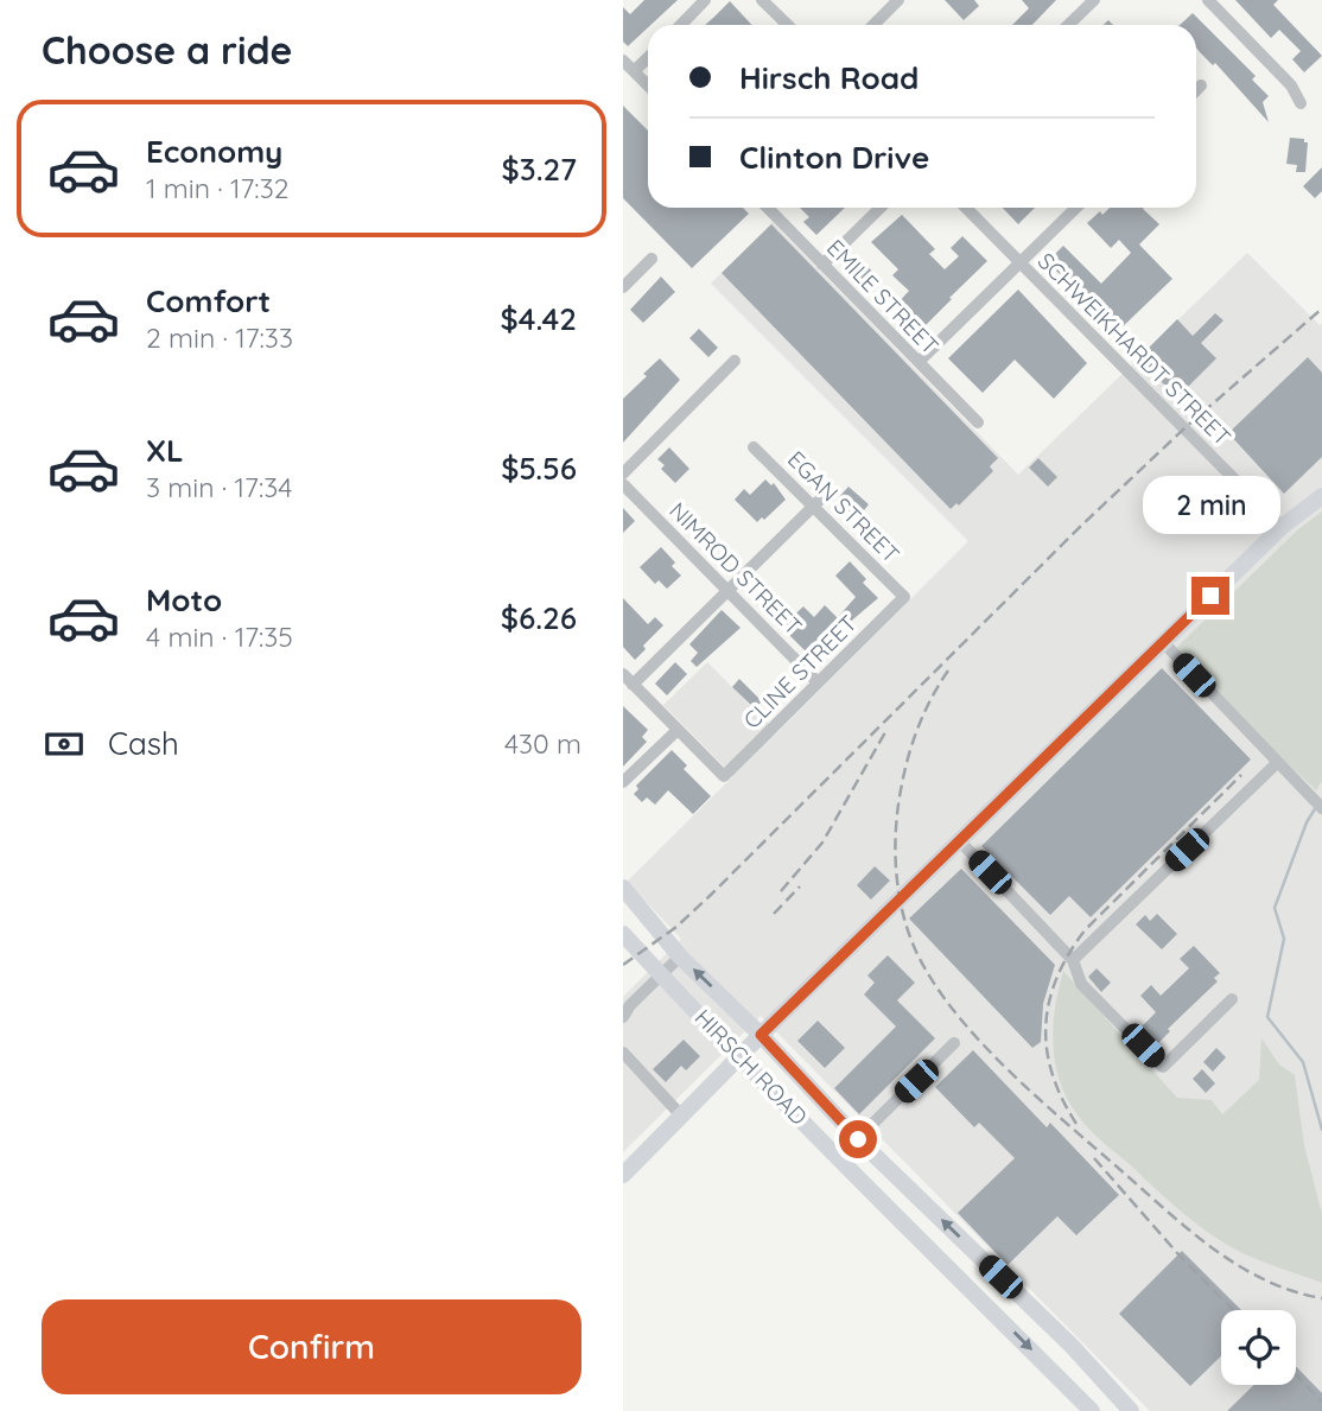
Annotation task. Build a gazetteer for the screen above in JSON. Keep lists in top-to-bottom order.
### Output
{
  "streets": {
    "main road": ["HIRSCH ROAD"],
    "street": [
      "EMILE STREET",
      "SCHWEIKHARDT STREET",
      "EGAN STREET",
      "NIMROD STREET",
      "CLINE STREET"
    ]
  },
  "crossings": [
    ["EGAN STREET", "CLINE STREET"],
    ["NIMROD STREET", "CLINE STREET"]
  ],
  "page": {
    "heading": "Choose a ride",
    "banner": ["Hirsch Road", "Clinton Drive"],
    "list": [
      {
        "name": "Economy",
        "note": "1 min · 17:32",
        "value": "$3.27"
      },
      {
        "name": "Comfort",
        "note": "2 min · 17:33",
        "value": "$4.42"
      },
      {
        "name": "XL",
        "note": "3 min · 17:34",
        "value": "$5.56"
      },
      {
        "name": "Moto",
        "note": "4 min · 17:35",
        "value": "$6.26"
      }
    ],
    "bubble": "2 min",
    "pay": ["Cash", "430 m"],
    "buttons": "Confirm"
  }
}
